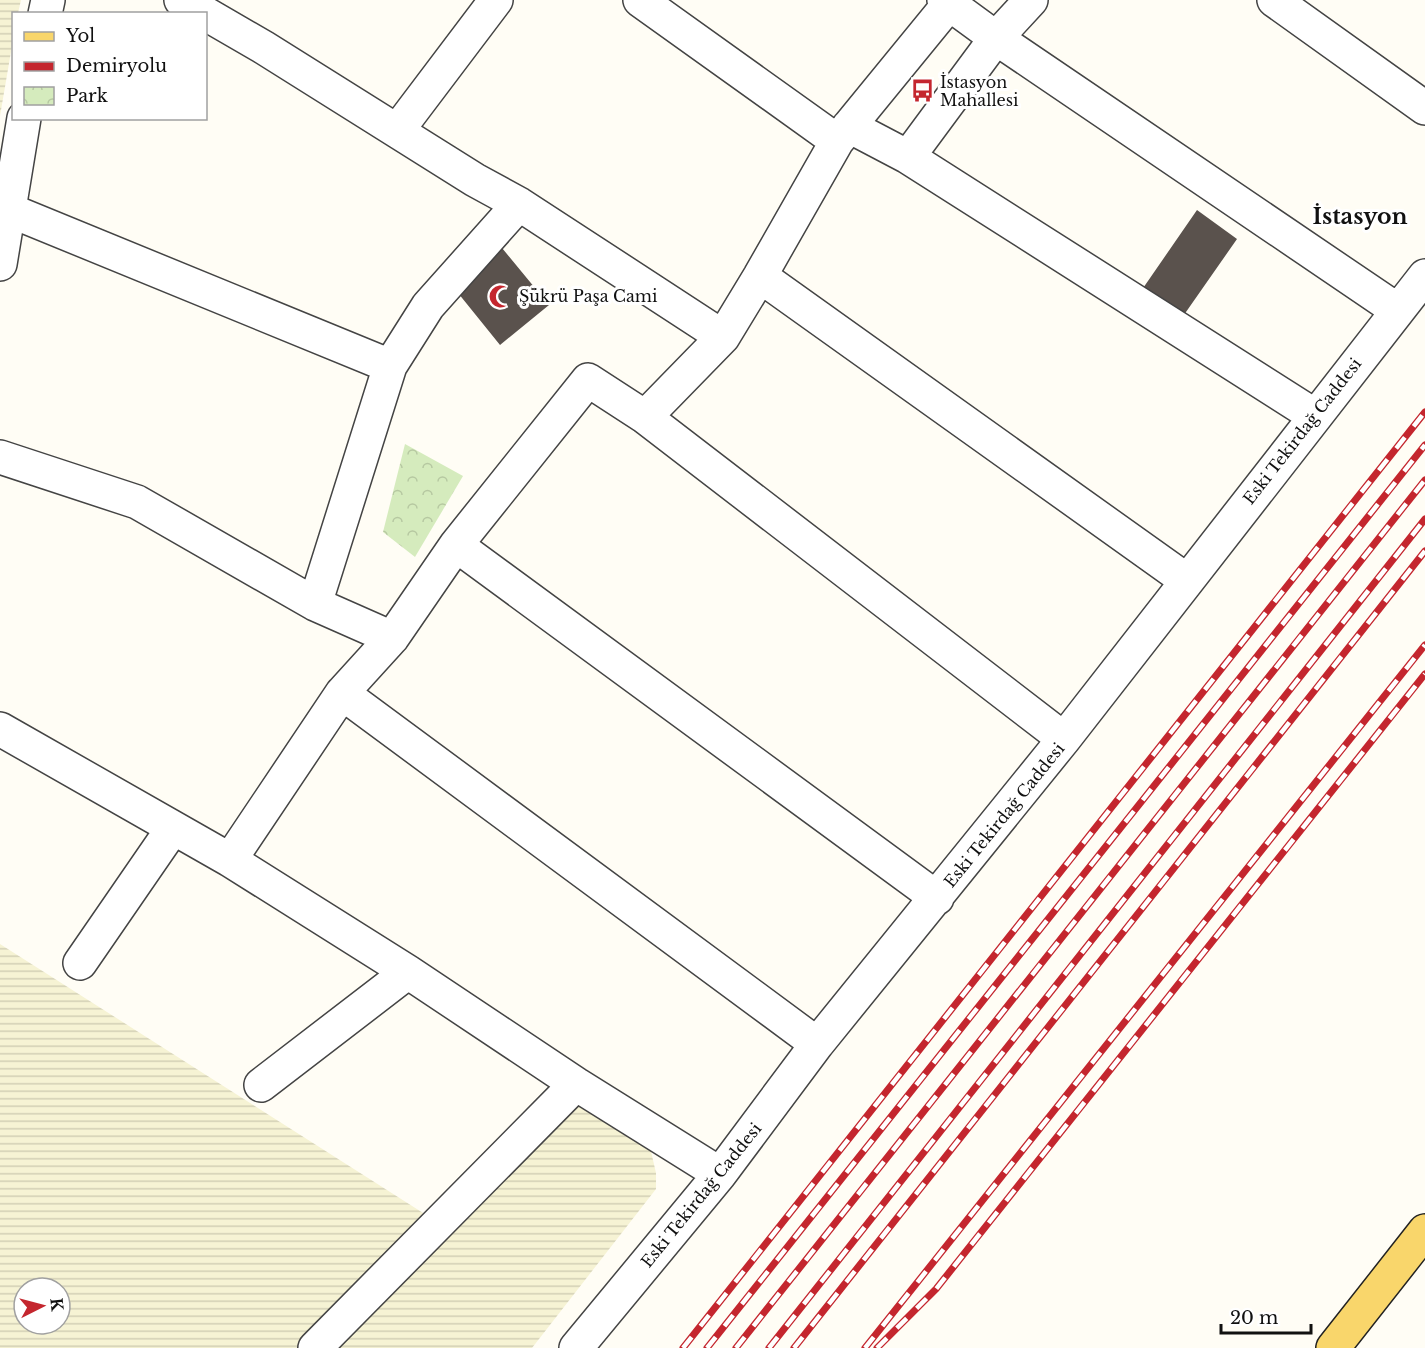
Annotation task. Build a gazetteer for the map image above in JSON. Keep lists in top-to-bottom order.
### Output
{
  "streets": {
    "street": ["Eski Tekirdağ Caddesi"]
  },
  "districts": ["İstasyon"],
  "places": {
    "bus stop": ["İstasyon Mahallesi"],
    "mosque": ["Şükrü Paşa Cami"]
  },
  "legend": ["Yol", "Demiryolu", "Park"],
  "scale_bar": "20 m",
  "north": "right"
}
